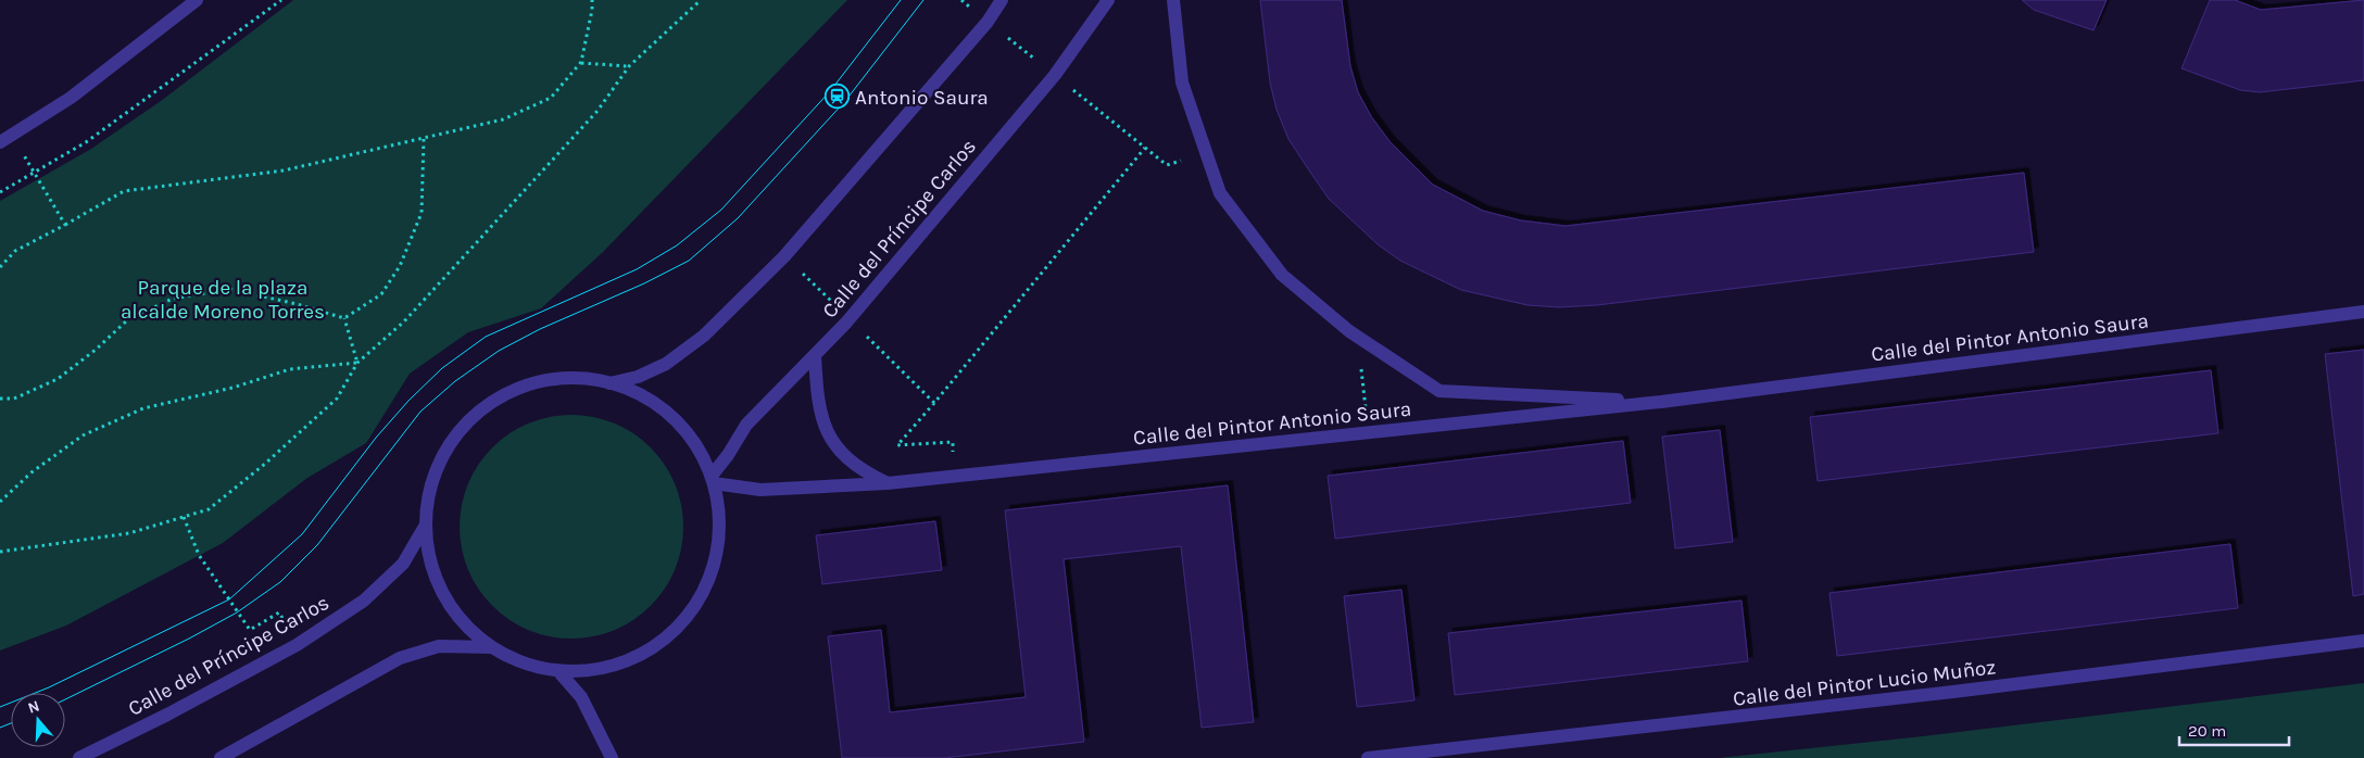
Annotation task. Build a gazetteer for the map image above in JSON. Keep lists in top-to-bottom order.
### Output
{
  "streets": {
    "street": ["Calle del Príncipe Carlos", "Calle del Pintor Antonio Saura", "Calle del Pintor Lucio Muñoz"]
  },
  "crossings": [
    ["Calle del Príncipe Carlos", "Calle del Pintor Antonio Saura"]
  ],
  "parks": ["Parque de la plaza alcalde Moreno Torres"],
  "places": {
    "station": ["Antonio Saura"]
  },
  "scale_bar": "20 m",
  "north": "top"
}
